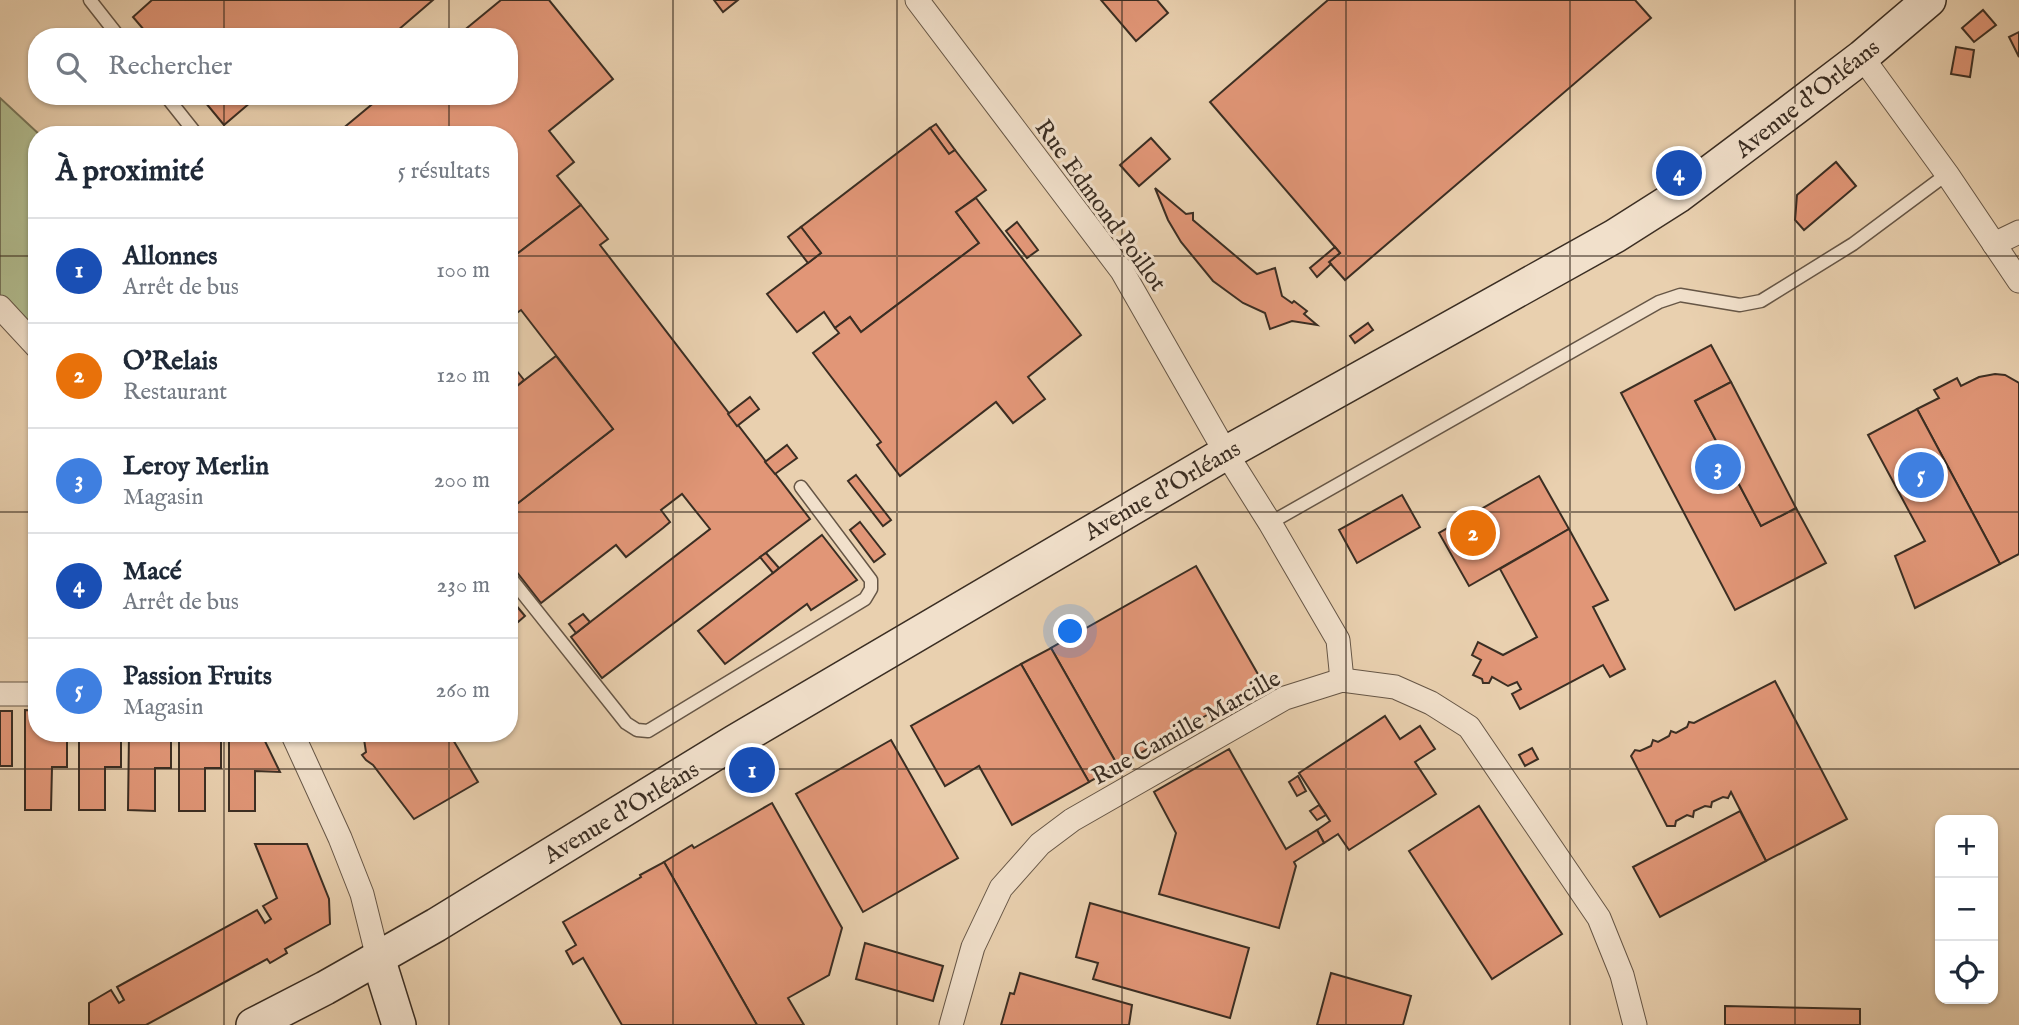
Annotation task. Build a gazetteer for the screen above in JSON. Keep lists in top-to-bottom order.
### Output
{
  "streets": {
    "main road": ["Avenue d'Orléans"],
    "street": ["Rue Edmond Poillot", "Rue Camille Marcille"]
  },
  "crossings": [
    ["Avenue d'Orléans", "Rue Edmond Poillot"],
    ["Rue Edmond Poillot", "Rue Camille Marcille"]
  ],
  "page": {
    "search": "Rechercher",
    "heading": ["À proximité", "5 résultats"],
    "pins": [
      "4",
      "3",
      "5",
      "2",
      "1"
    ],
    "list": [
      {
        "mark": "1",
        "name": "Allonnes",
        "note": "Arrêt de bus",
        "value": "100 m"
      },
      {
        "mark": "2",
        "name": "O'Relais",
        "note": "Restaurant",
        "value": "120 m"
      },
      {
        "mark": "3",
        "name": "Leroy Merlin",
        "note": "Magasin",
        "value": "200 m"
      },
      {
        "mark": "4",
        "name": "Macé",
        "note": "Arrêt de bus",
        "value": "230 m"
      },
      {
        "mark": "5",
        "name": "Passion Fruits",
        "note": "Magasin",
        "value": "260 m"
      }
    ],
    "map_buttons": ["+", "−"]
  }
}
